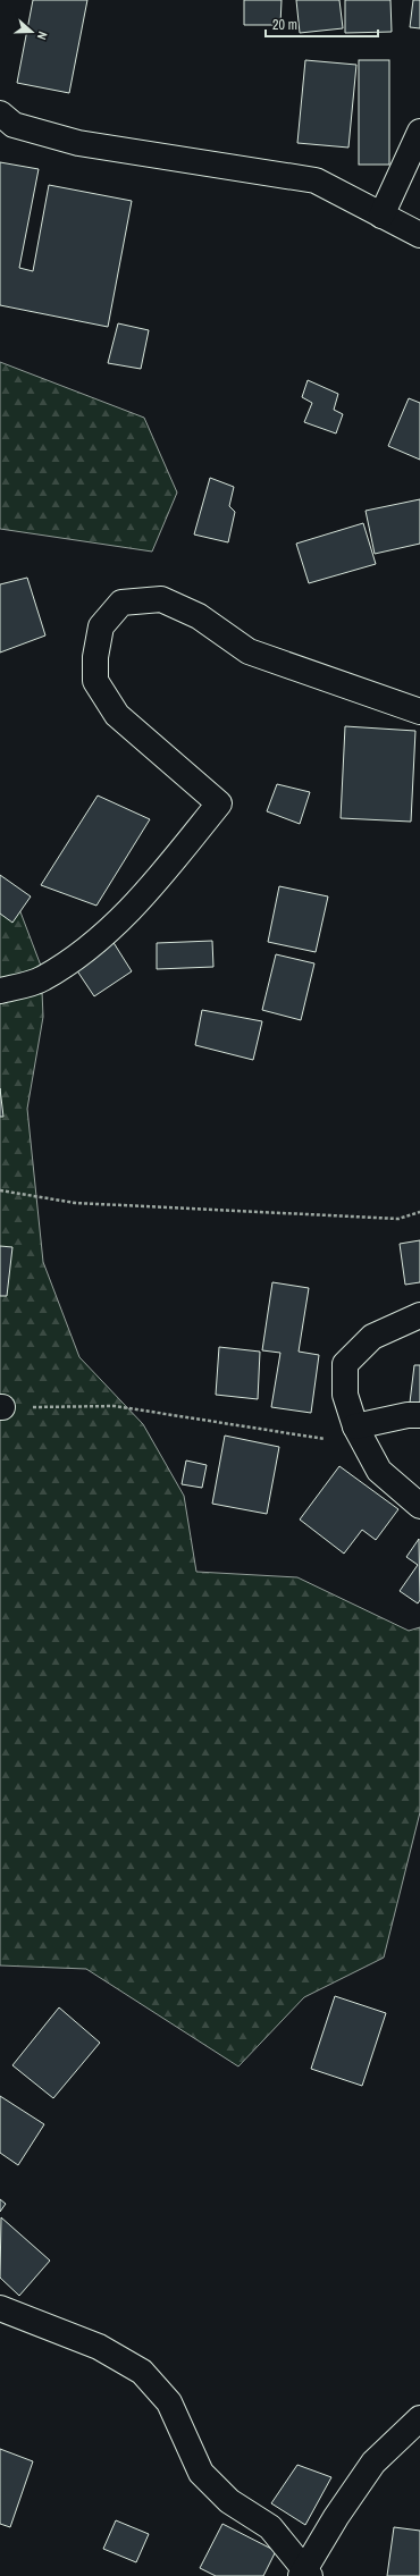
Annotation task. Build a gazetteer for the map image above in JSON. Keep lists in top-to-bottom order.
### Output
{
  "scale_bar": "20 m",
  "north": "right"
}
